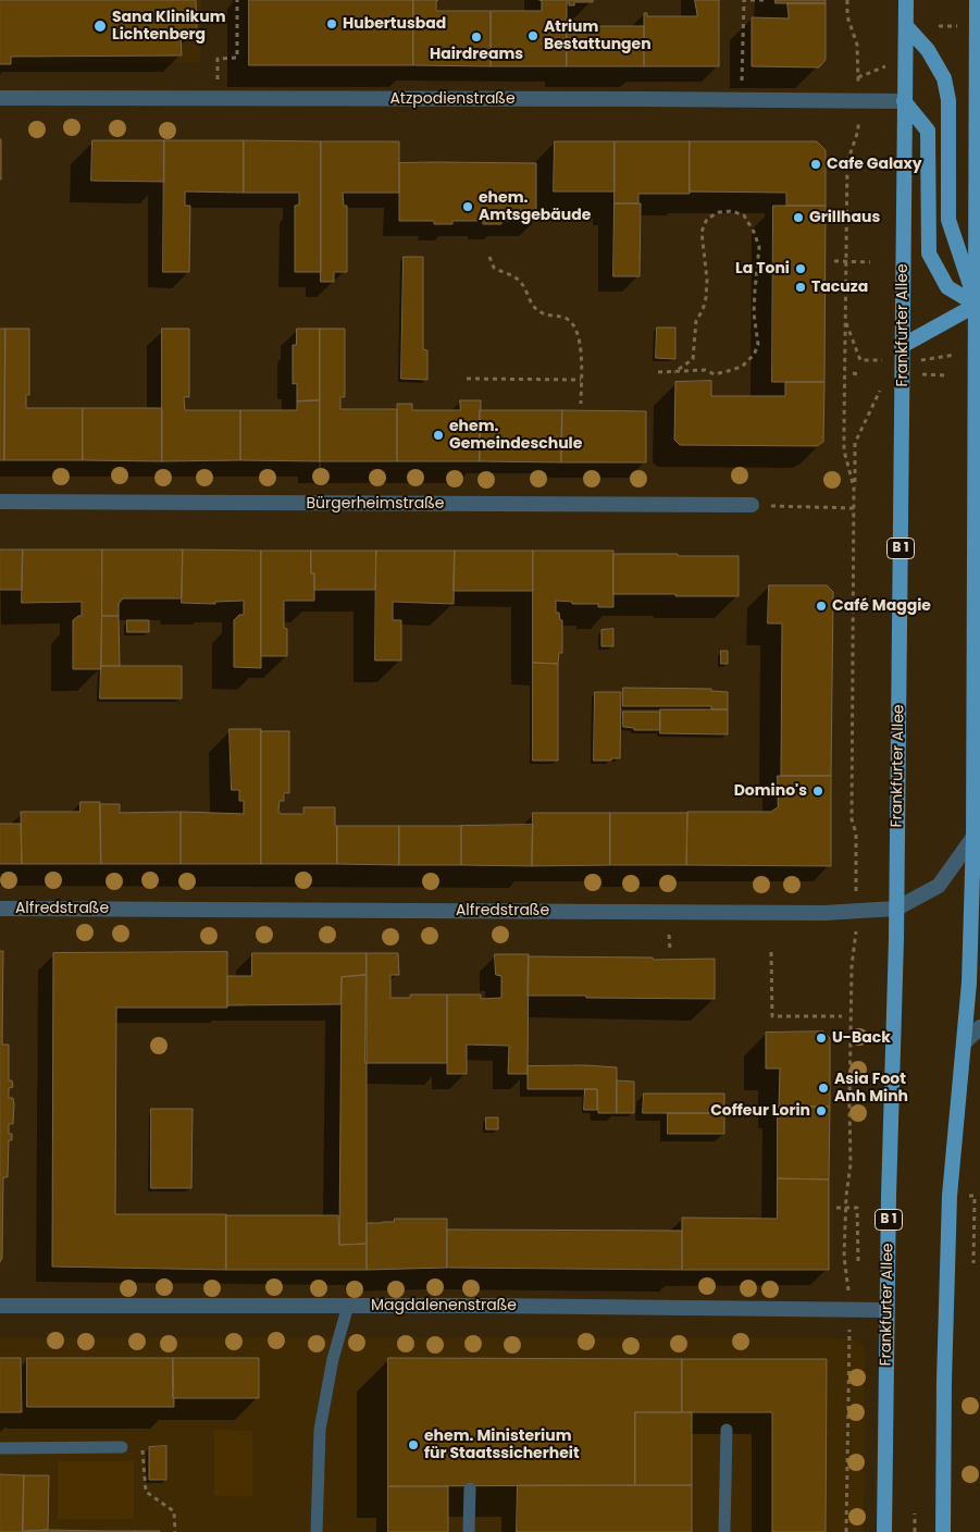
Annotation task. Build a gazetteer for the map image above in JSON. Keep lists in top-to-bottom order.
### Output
{
  "streets": {
    "main road": ["Frankfurter Allee", "B 1"],
    "street": [
      "Atzpodienstraße",
      "Bürgerheimstraße",
      "Alfredstraße",
      "Magdalenenstraße"
    ]
  },
  "crossings": [
    ["Atzpodienstraße", "Frankfurter Allee"],
    ["Frankfurter Allee", "Alfredstraße"],
    ["Frankfurter Allee", "Magdalenenstraße"]
  ],
  "places": [
    "Hubertusbad",
    "Sana Klinikum Lichtenberg",
    "Atrium Bestattungen",
    "Hairdreams",
    "Cafe Galaxy",
    "ehem. Amtsgebäude",
    "Grillhaus",
    "La Toni",
    "Tacuza",
    "ehem. Gemeindeschule",
    "Café Maggie",
    "Domino's",
    "U-Back",
    "Asia Foot Anh Minh",
    "Coffeur Lorin",
    "ehem. Ministerium für Staatssicherheit"
  ]
}
